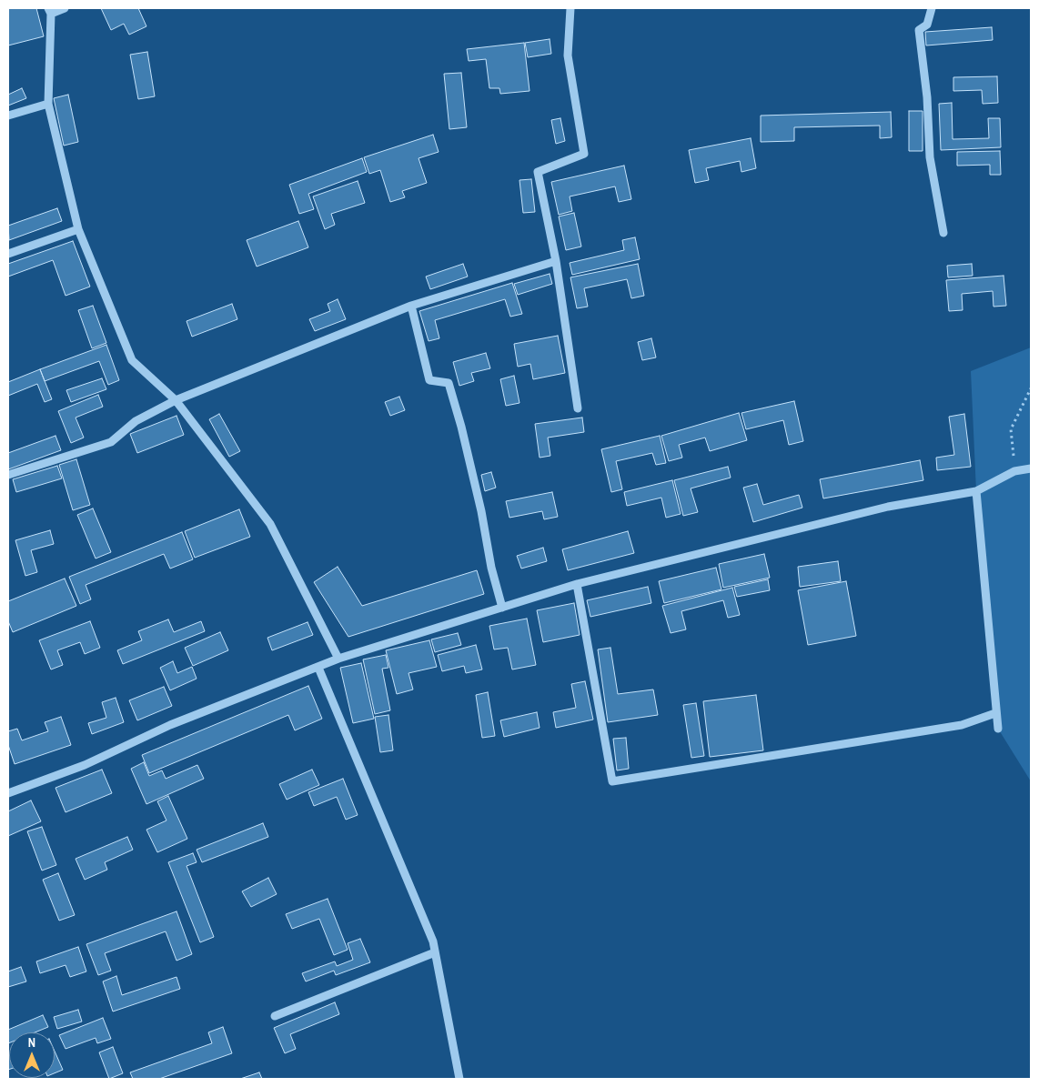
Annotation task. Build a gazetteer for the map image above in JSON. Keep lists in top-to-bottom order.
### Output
{
  "north": "top"
}
